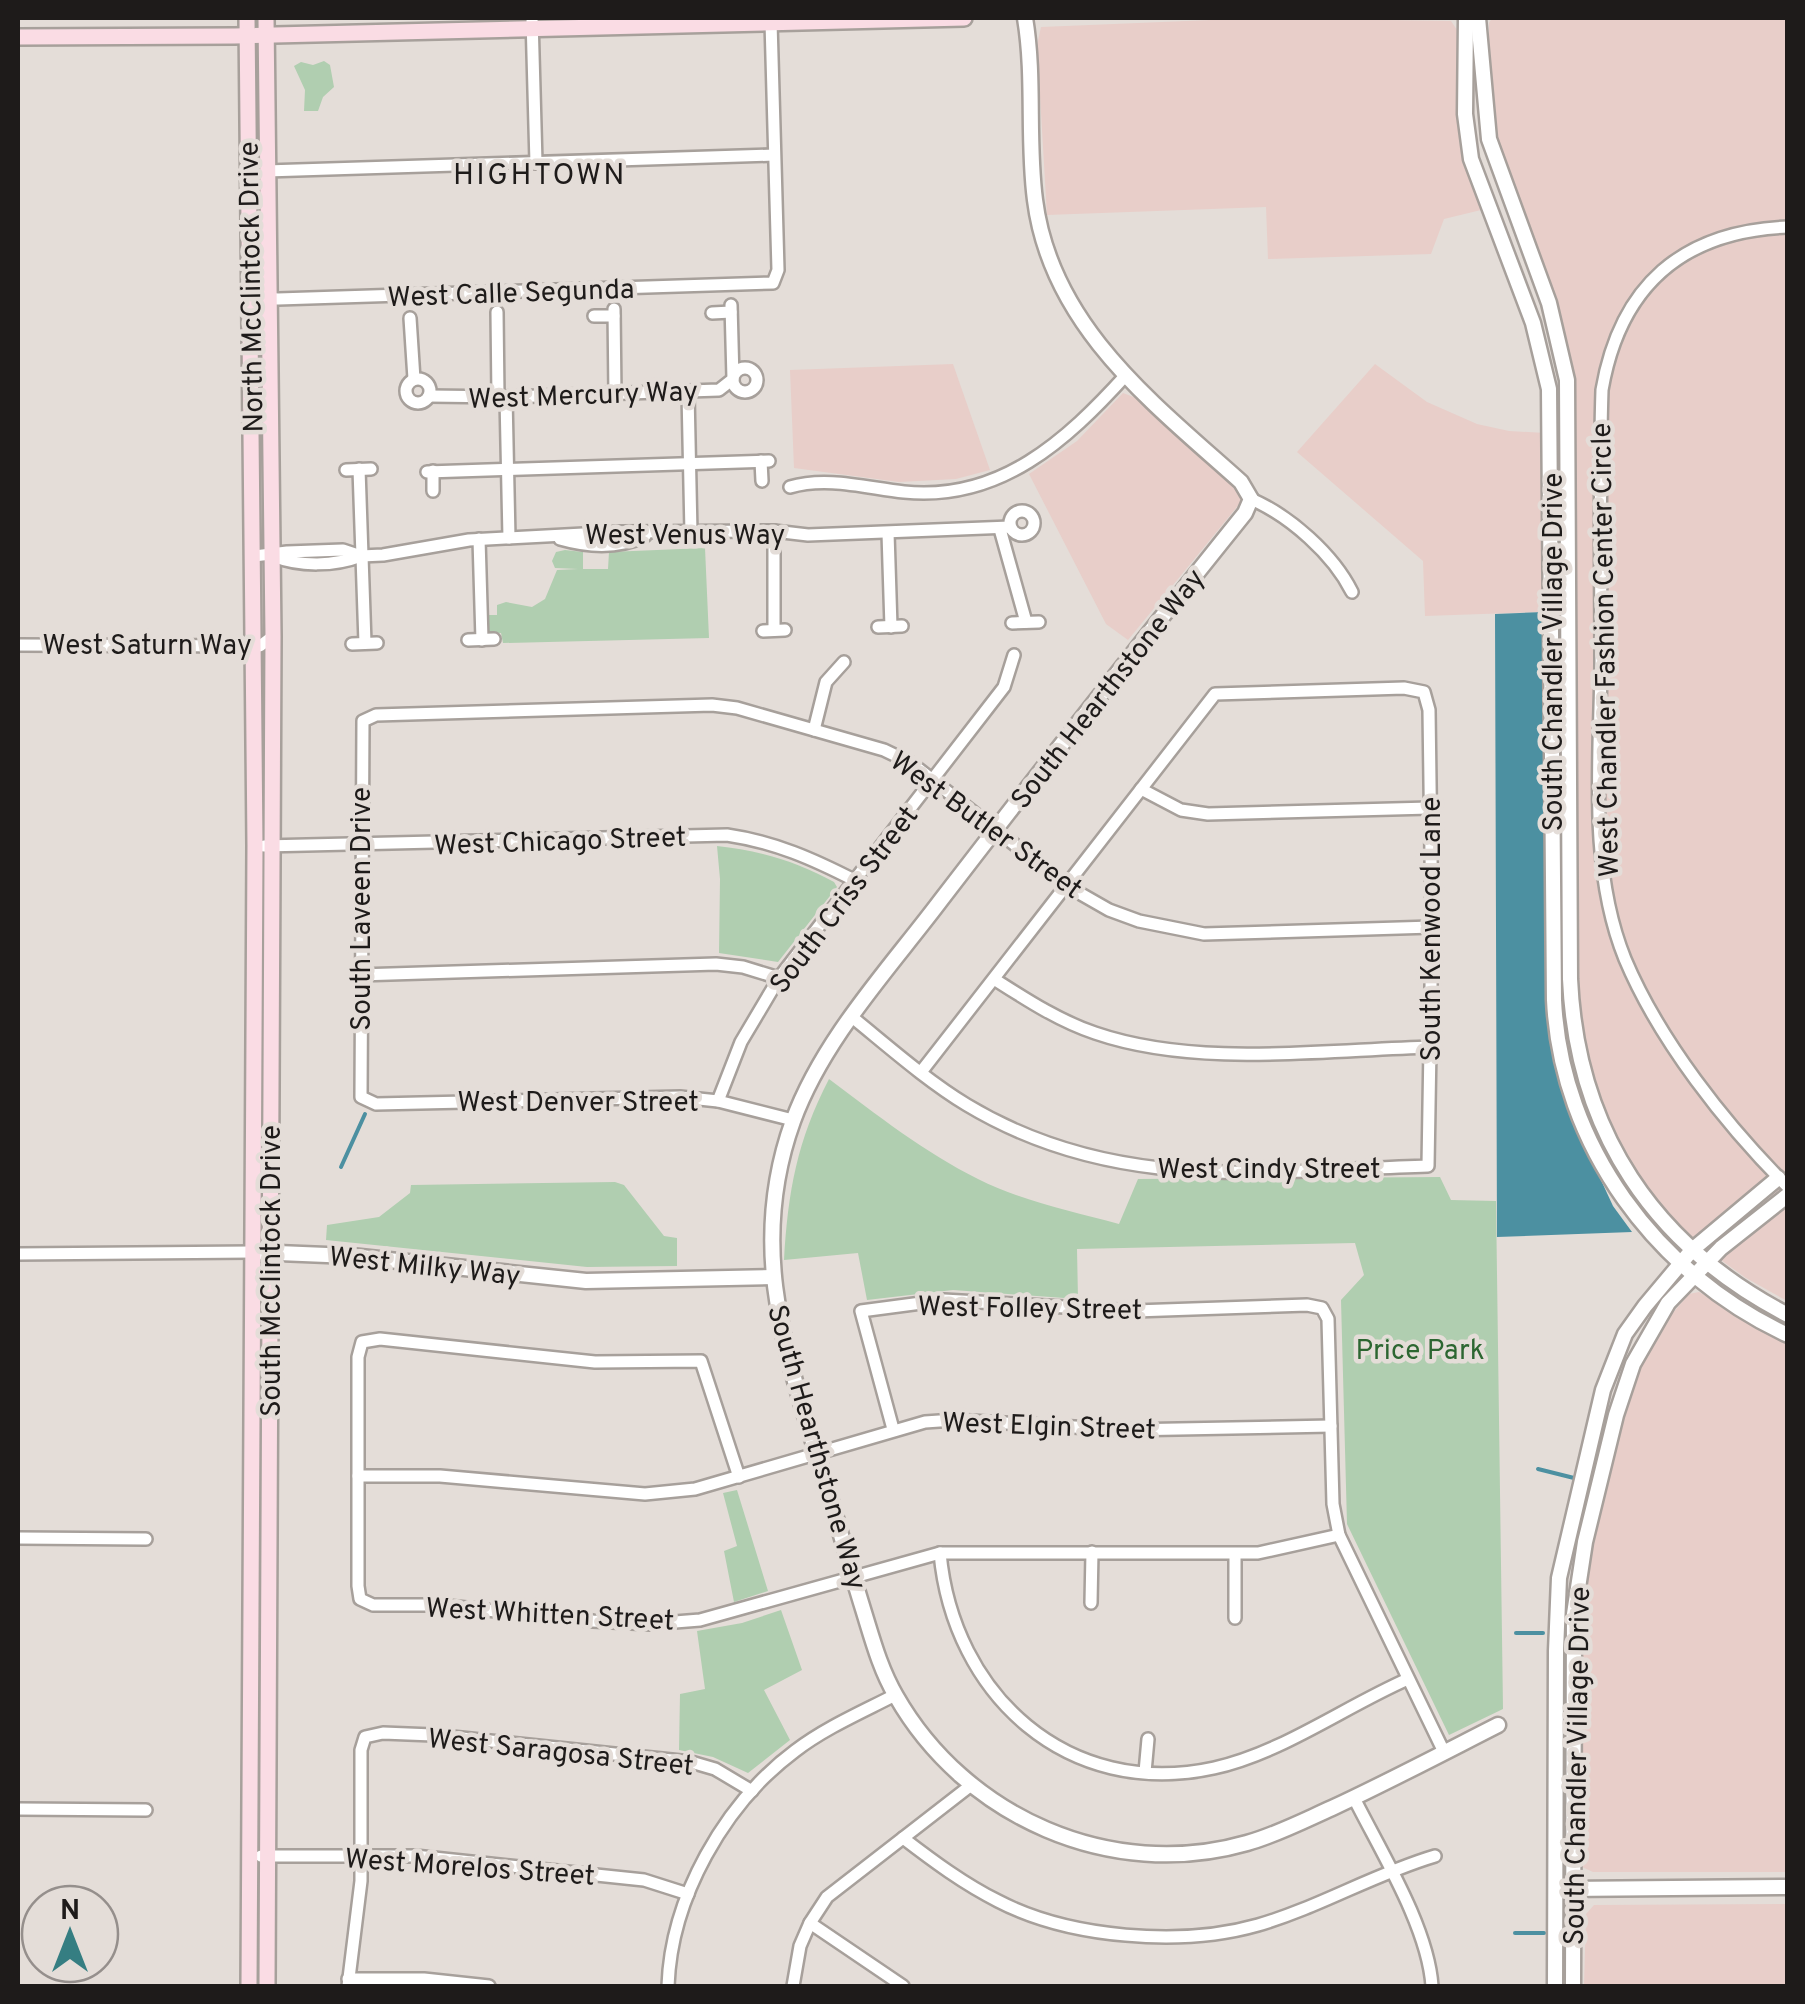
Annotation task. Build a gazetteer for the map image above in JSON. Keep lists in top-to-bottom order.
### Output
{
  "streets": {
    "main road": ["North McClintock Drive", "South McClintock Drive"],
    "street": [
      "West Calle Segunda",
      "West Mercury Way",
      "West Venus Way",
      "West Saturn Way",
      "West Chandler Fashion Center Circle",
      "South Chandler Village Drive",
      "South Hearthstone Way",
      "West Butler Street",
      "West Chicago Street",
      "South Criss Street",
      "South Laveen Drive",
      "South Kenwood Lane",
      "West Denver Street",
      "West Cindy Street",
      "West Milky Way",
      "West Folley Street",
      "West Elgin Street",
      "West Whitten Street",
      "West Saragosa Street",
      "West Morelos Street"
    ]
  },
  "crossings": [
    ["North McClintock Drive", "West Calle Segunda"],
    ["North McClintock Drive", "West Venus Way"],
    ["North McClintock Drive", "South McClintock Drive"],
    ["West Venus Way", "South McClintock Drive"],
    ["West Saturn Way", "South McClintock Drive"],
    ["West Chandler Fashion Center Circle", "South Chandler Village Drive"],
    ["South Hearthstone Way", "West Butler Street"],
    ["South Hearthstone Way", "West Denver Street"],
    ["South Hearthstone Way", "West Cindy Street"],
    ["South Hearthstone Way", "West Milky Way"],
    ["South Hearthstone Way", "West Elgin Street"],
    ["South Hearthstone Way", "West Whitten Street"],
    ["West Butler Street", "South Criss Street"],
    ["West Butler Street", "South Laveen Drive"],
    ["West Butler Street", "South Kenwood Lane"],
    ["West Chicago Street", "South Criss Street"],
    ["West Chicago Street", "South Laveen Drive"],
    ["West Chicago Street", "South McClintock Drive"],
    ["South Criss Street", "West Denver Street"],
    ["South Laveen Drive", "West Denver Street"],
    ["South Kenwood Lane", "West Cindy Street"],
    ["West Milky Way", "South McClintock Drive"],
    ["South McClintock Drive", "West Morelos Street"],
    ["West Folley Street", "West Elgin Street"],
    ["West Elgin Street", "West Whitten Street"],
    ["West Saragosa Street", "West Morelos Street"]
  ],
  "districts": ["HIGHTOWN"],
  "parks": ["Price Park"],
  "north": "top"
}
